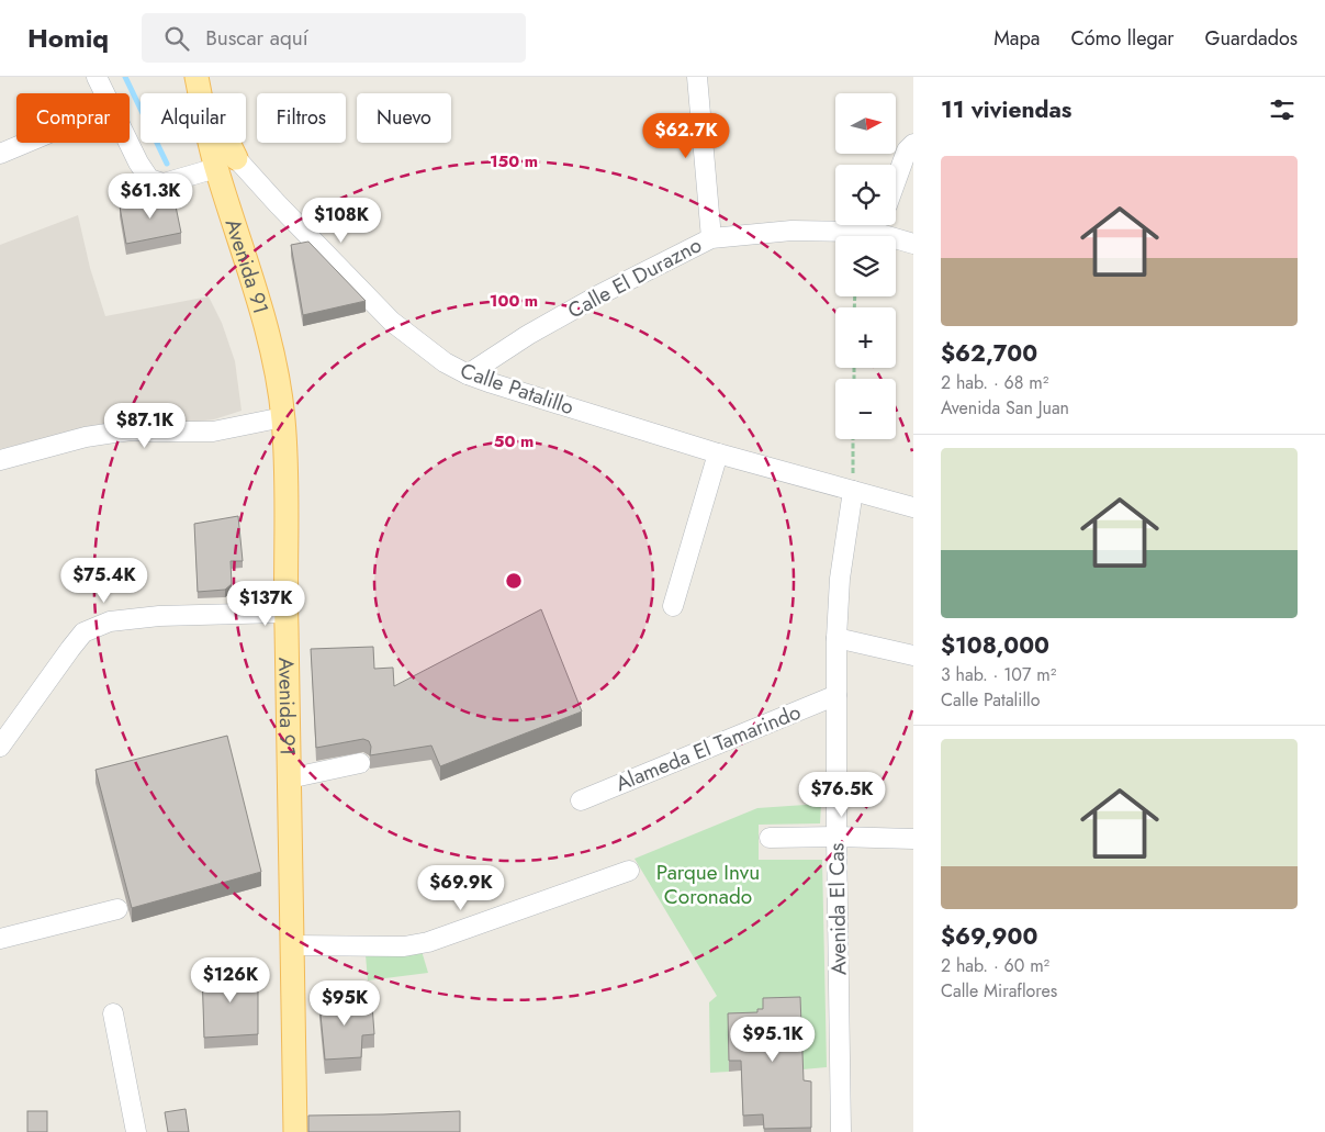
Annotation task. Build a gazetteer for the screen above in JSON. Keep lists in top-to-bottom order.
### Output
{
  "streets": {
    "main road": ["Avenida 91"],
    "street": [
      "Calle El Durazno",
      "Calle Patalillo",
      "Alameda El Tamarindo",
      "Avenida El Cas"
    ]
  },
  "crossings": [
    ["Avenida 91", "Calle Patalillo"],
    ["Calle El Durazno", "Calle Patalillo"],
    ["Calle Patalillo", "Avenida El Cas"],
    ["Alameda El Tamarindo", "Avenida El Cas"]
  ],
  "parks": ["Parque Invu Coronado"],
  "north": "right",
  "page": {
    "header": "Homiq",
    "search": "Buscar aquí",
    "nav": ["Mapa", "Cómo llegar", "Guardados"],
    "heading": "11 viviendas",
    "map_buttons": ["+", "−"],
    "chip": [
      "Comprar",
      "Alquilar",
      "Filtros",
      "Nuevo"
    ],
    "price": [
      "$62.7K",
      "$61.3K",
      "$108K",
      "$87.1K",
      "$75.4K",
      "$137K",
      "$76.5K",
      "$69.9K",
      "$126K",
      "$95K",
      "$95.1K"
    ],
    "list": [
      {
        "name": "$62,700",
        "note": "2 hab. · 68 m² · Avenida San Juan"
      },
      {
        "name": "$108,000",
        "note": "3 hab. · 107 m² · Calle Patalillo"
      },
      {
        "name": "$69,900",
        "note": "2 hab. · 60 m² · Calle Miraflores"
      }
    ]
  },
  "rings": ["150 m", "100 m", "50 m"]
}
